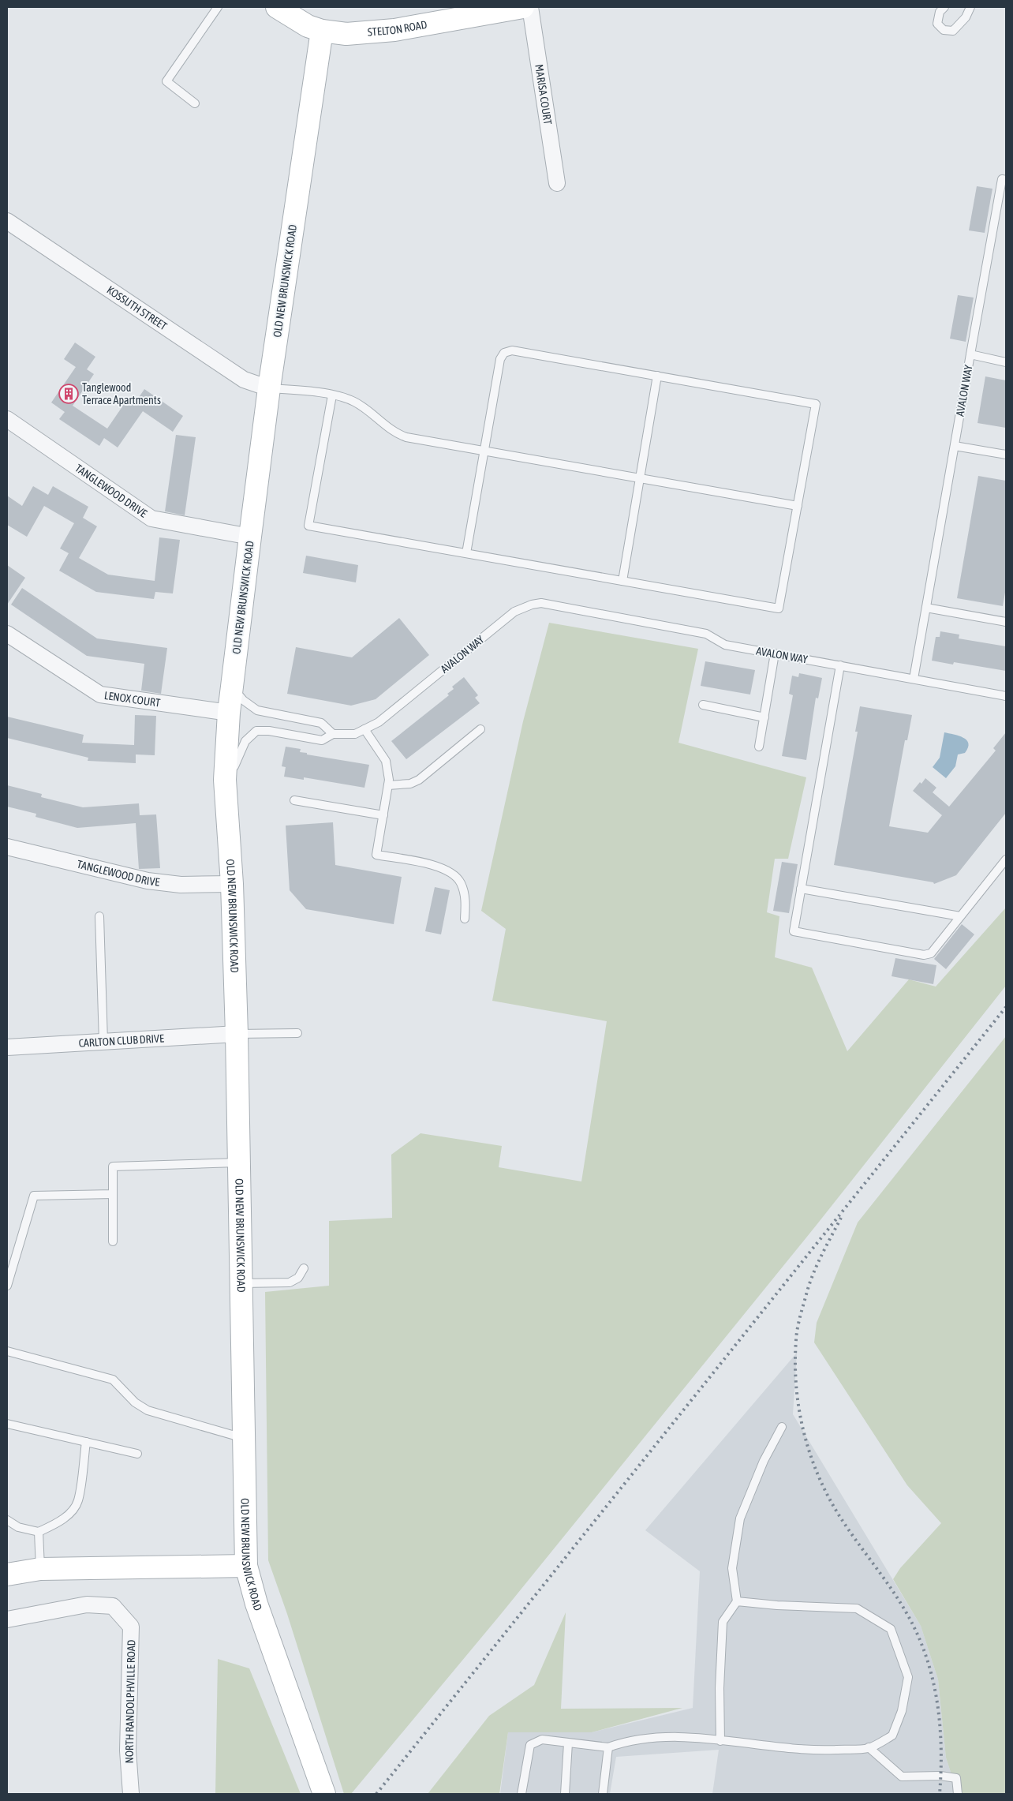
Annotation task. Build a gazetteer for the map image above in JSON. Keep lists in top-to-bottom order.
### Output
{
  "streets": {
    "main road": ["STELTON ROAD", "OLD NEW BRUNSWICK ROAD"],
    "street": [
      "MARISA COURT",
      "KOSSUTH STREET",
      "TANGLEWOOD DRIVE",
      "LENOX COURT",
      "CARLTON CLUB DRIVE",
      "NORTH RANDOLPHVILLE ROAD"
    ],
    "lane": ["AVALON WAY"]
  },
  "crossings": [
    ["STELTON ROAD", "OLD NEW BRUNSWICK ROAD"],
    ["OLD NEW BRUNSWICK ROAD", "KOSSUTH STREET"],
    ["OLD NEW BRUNSWICK ROAD", "AVALON WAY"],
    ["OLD NEW BRUNSWICK ROAD", "TANGLEWOOD DRIVE"],
    ["OLD NEW BRUNSWICK ROAD", "LENOX COURT"],
    ["OLD NEW BRUNSWICK ROAD", "CARLTON CLUB DRIVE"]
  ],
  "places": {
    "building": ["Tanglewood Terrace Apartments"]
  }
}
